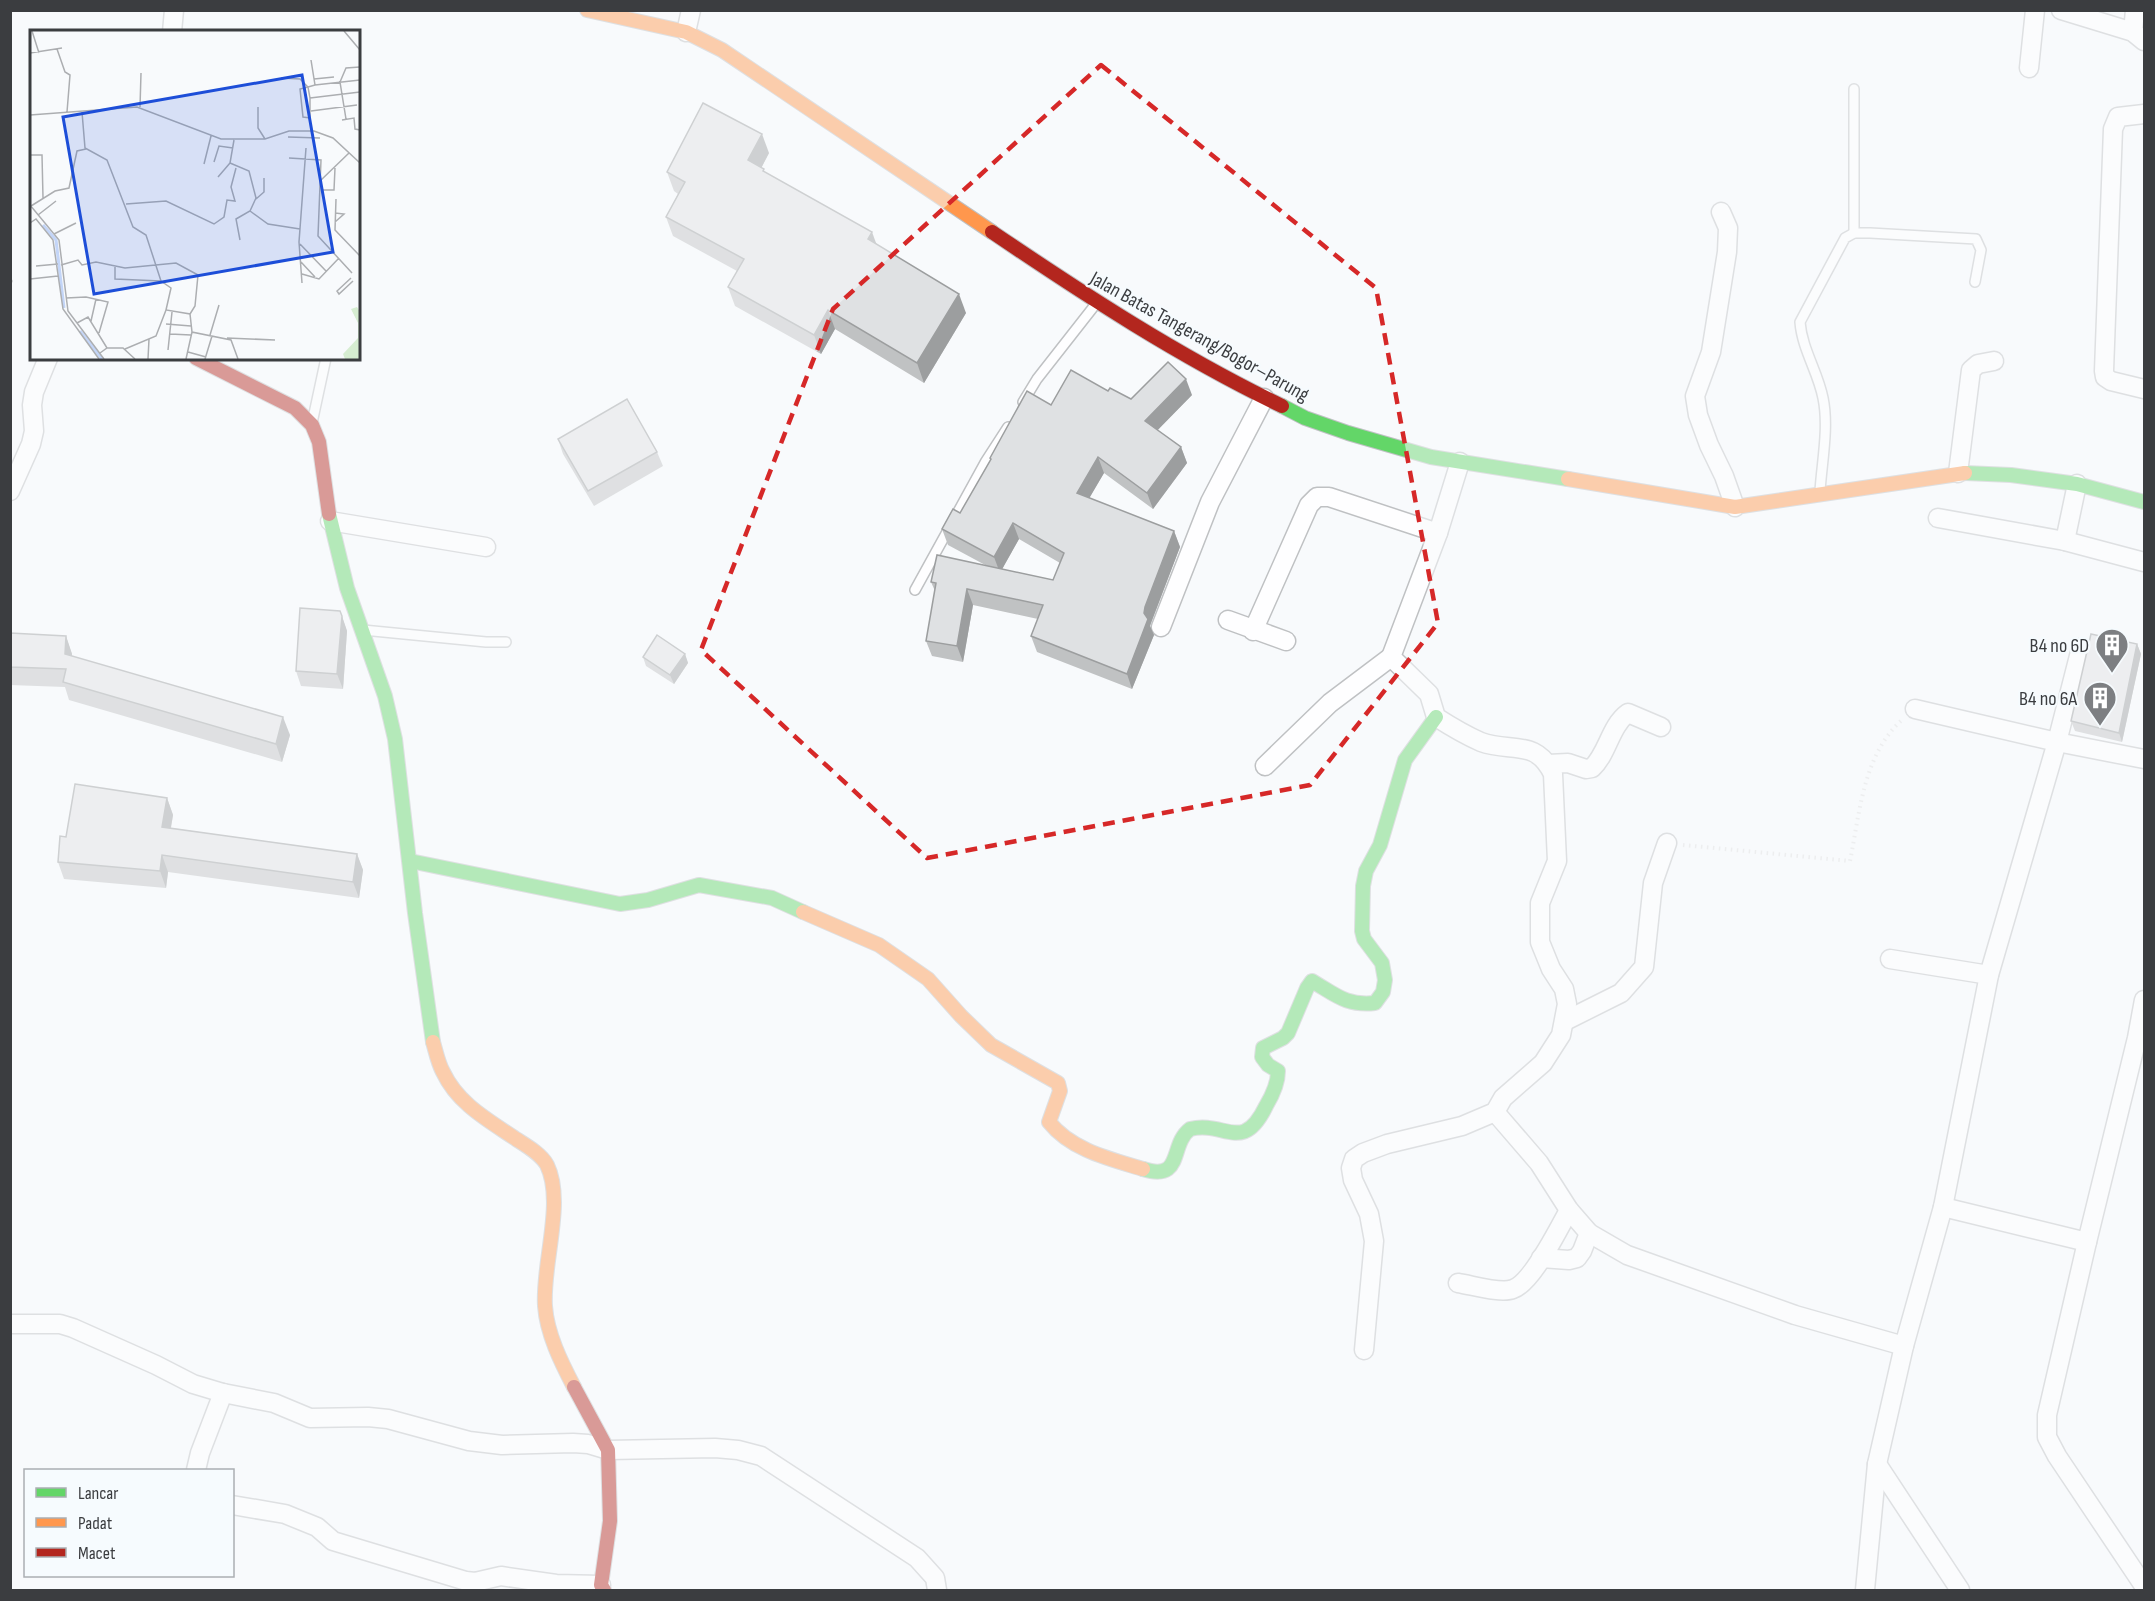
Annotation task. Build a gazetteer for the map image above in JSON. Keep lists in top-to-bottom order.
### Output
{
  "streets": {
    "street": ["Jalan Batas Tangerang/Bogor–Parung"]
  },
  "places": {
    "building": ["B4 no 6D", "B4 no 6A"]
  },
  "legend": ["Lancar", "Padat", "Macet"]
}
